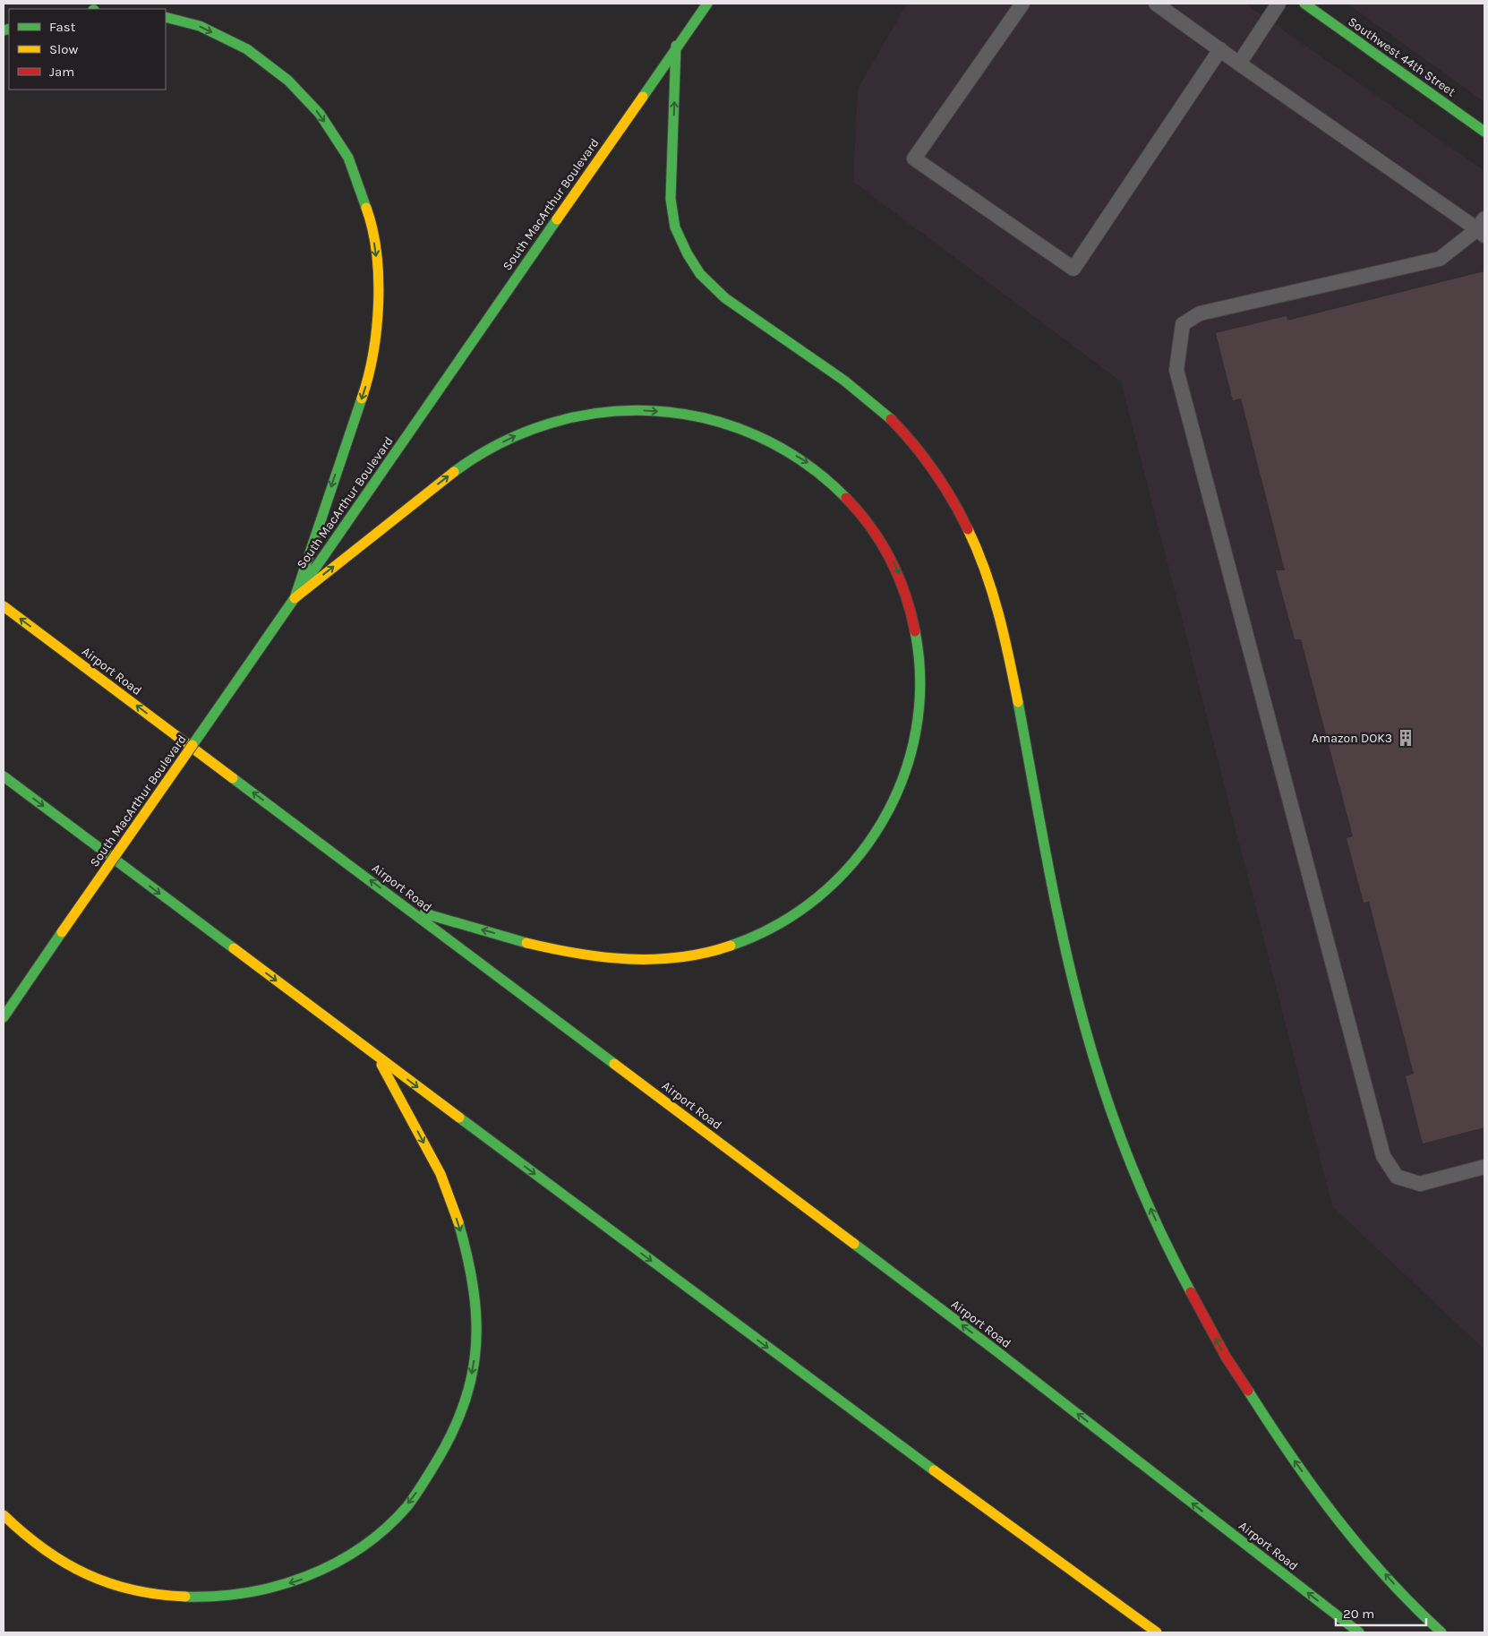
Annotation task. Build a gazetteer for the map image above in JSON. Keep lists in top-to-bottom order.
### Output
{
  "streets": {
    "main road": ["Southwest 44th Street", "South MacArthur Boulevard", "Airport Road"]
  },
  "one_way": ["Airport Road"],
  "places": {
    "building": ["Amazon DOK3"]
  },
  "legend": ["Fast", "Slow", "Jam"],
  "scale_bar": "20 m"
}
